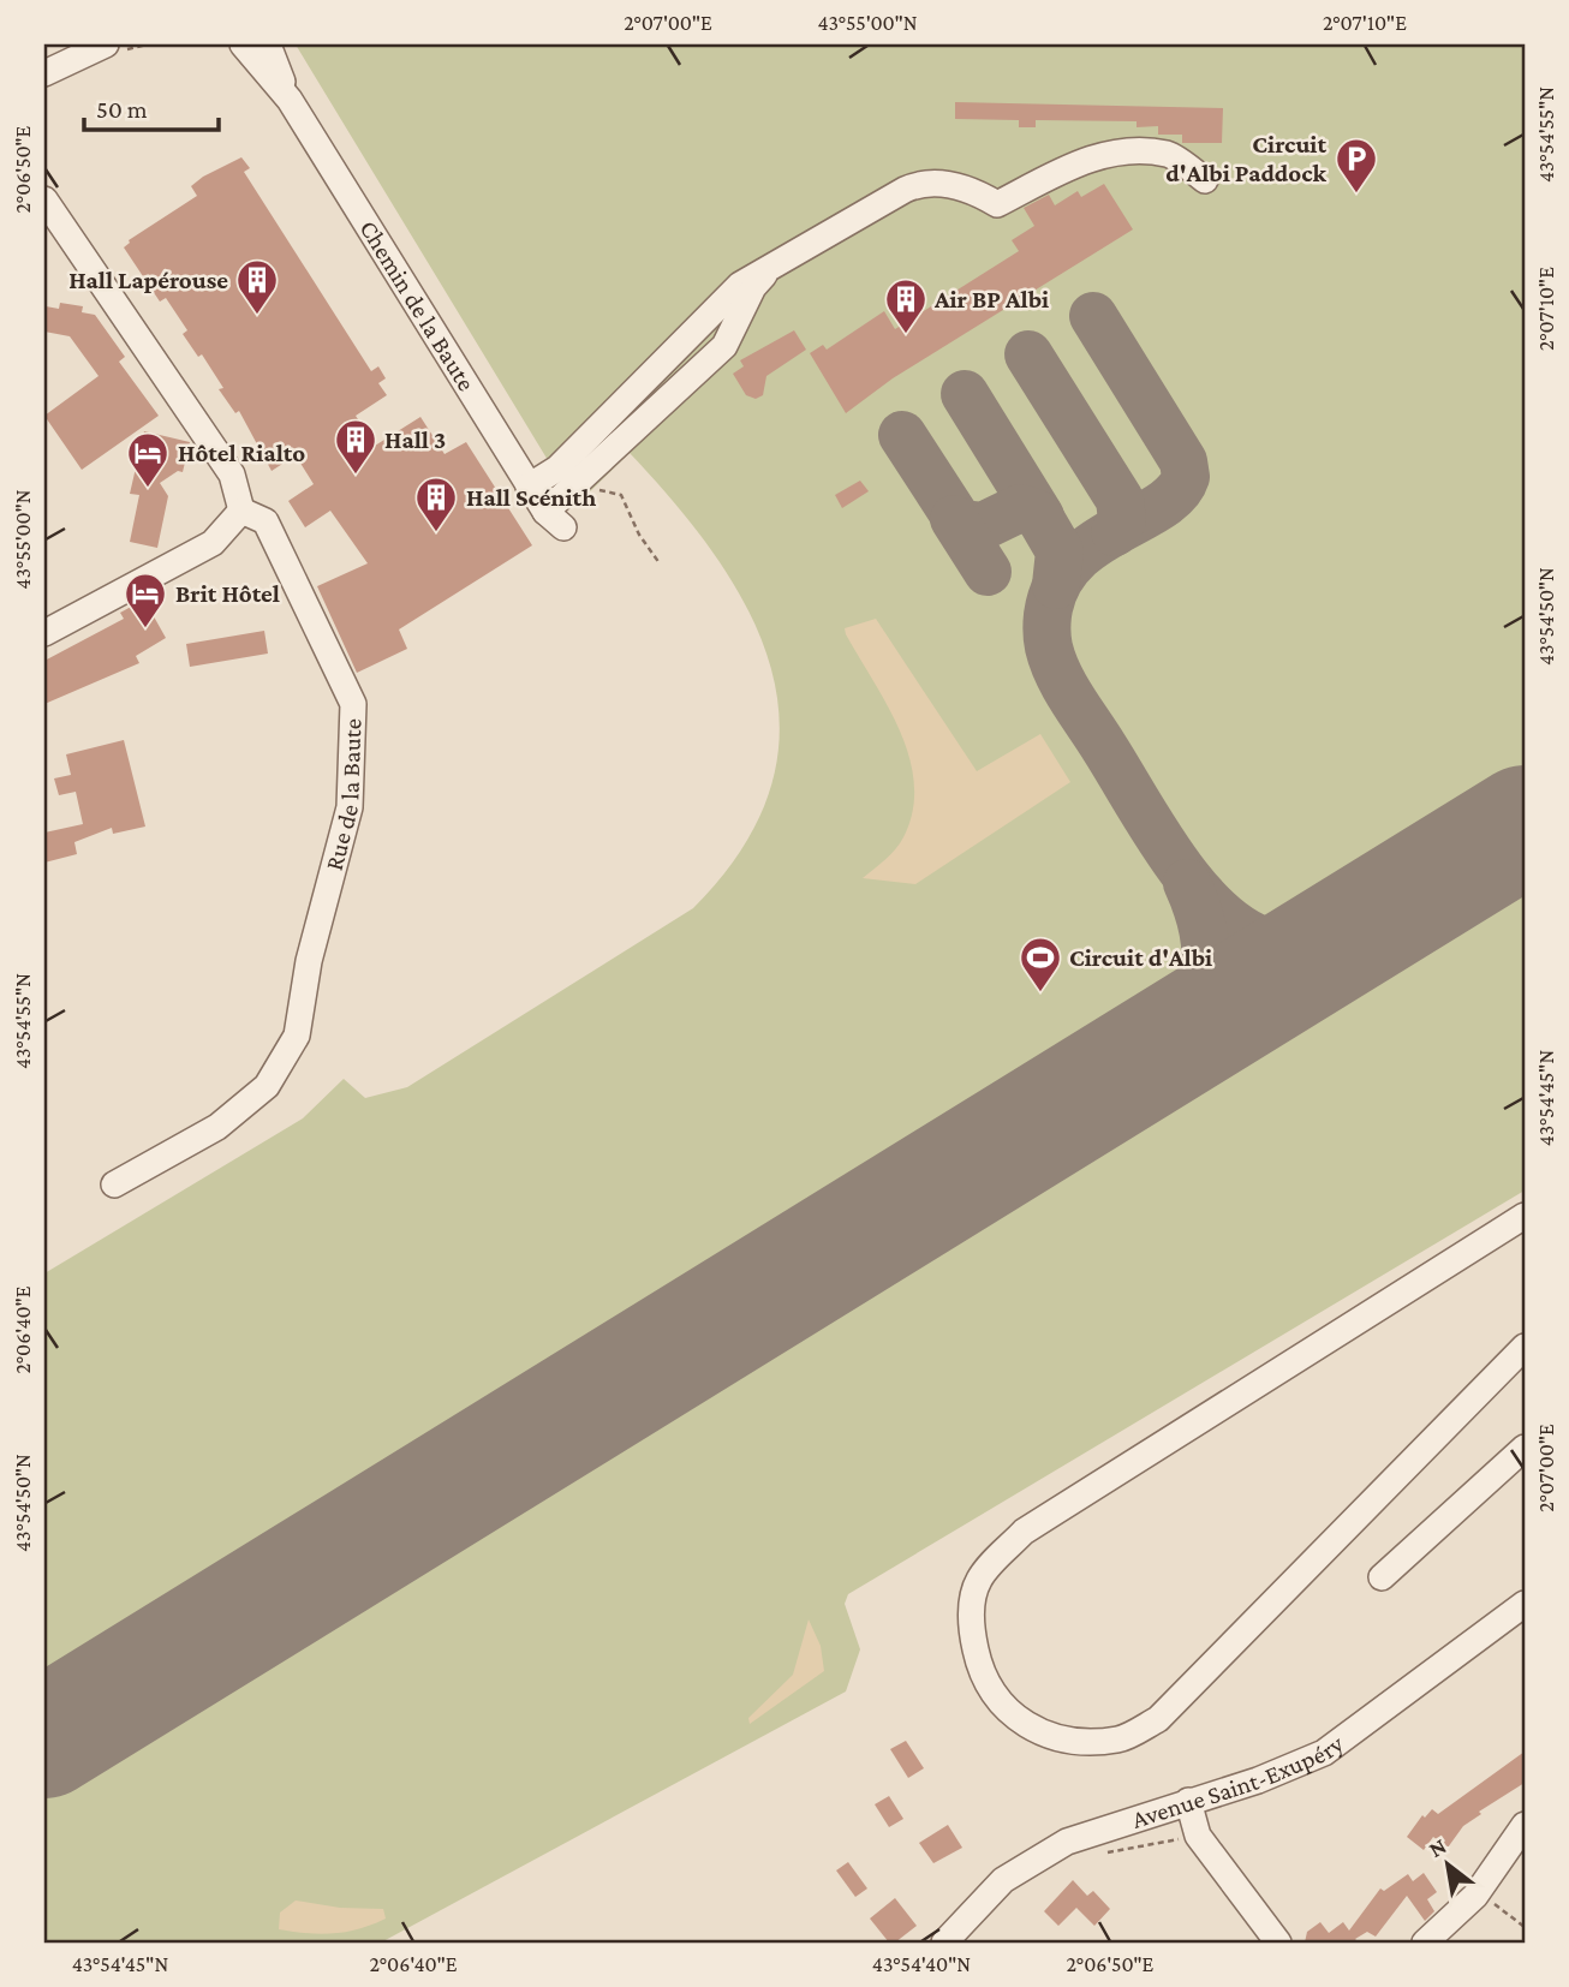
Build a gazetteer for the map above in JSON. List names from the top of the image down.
{
  "streets": {
    "street": ["Chemin de la Baute", "Rue de la Baute", "Avenue Saint-Exupéry"]
  },
  "places": {
    "parking": ["Circuit d'Albi Paddock"],
    "building": [
      "Hall Lapérouse",
      "Air BP Albi",
      "Hall 3",
      "Hall Scénith"
    ],
    "hotel": ["Hôtel Rialto", "Brit Hôtel"],
    "sports": ["Circuit d'Albi"]
  },
  "scale_bar": "50 m",
  "north": "top left",
  "coordinates": [
    "2°07'00\"E",
    "43°55'00\"N",
    "2°07'10\"E",
    "43°54'55\"N",
    "2°06'50\"E",
    "43°54'50\"N",
    "43°54'45\"N",
    "2°06'40\"E",
    "43°54'40\"N"
  ]
}
